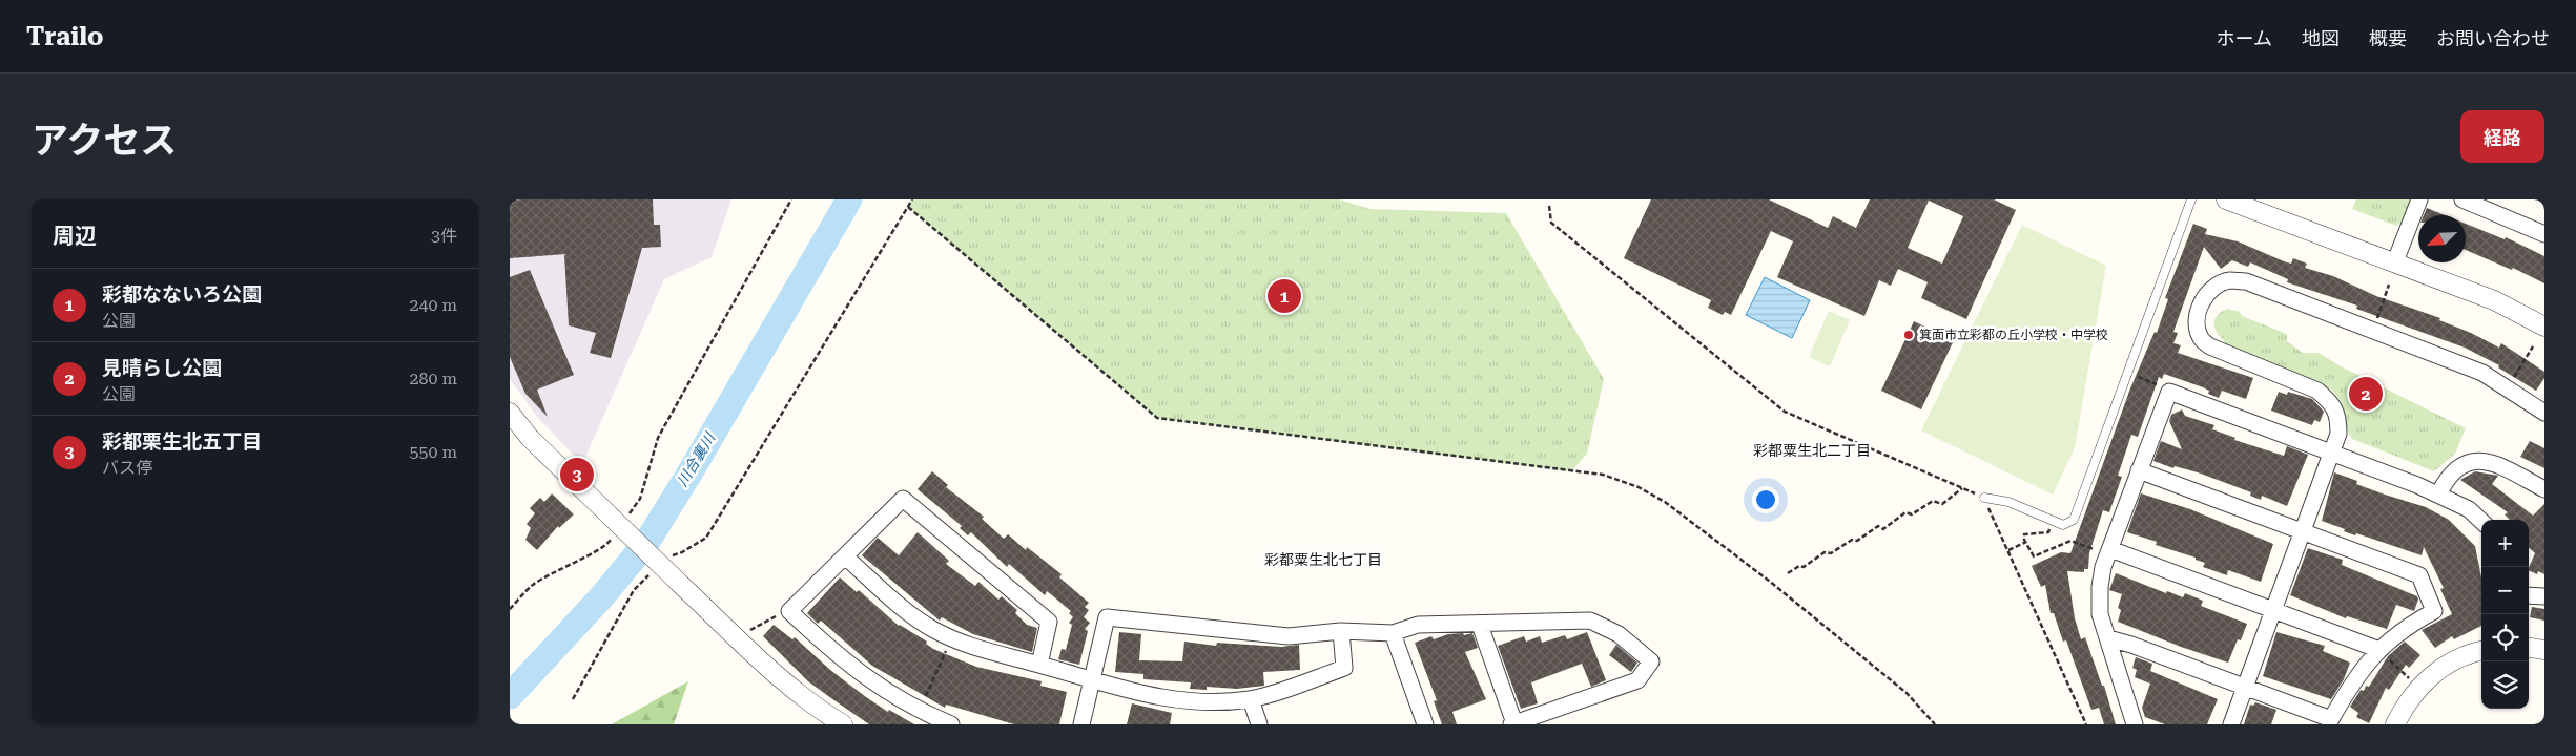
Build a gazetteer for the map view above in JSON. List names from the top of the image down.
{
  "districts": ["彩都粟生北二丁目", "彩都粟生北七丁目"],
  "water": ["川合裏川"],
  "places": ["箕面市立彩都の丘小学校・中学校"],
  "north": "bottom left",
  "page": {
    "header": "Trailo",
    "nav": [
      "ホーム",
      "地図",
      "概要",
      "お問い合わせ"
    ],
    "title": "アクセス",
    "buttons": "経路",
    "heading": ["周辺", "3件"],
    "list": [
      {
        "mark": "1",
        "name": "彩都なないろ公園",
        "note": "公園",
        "value": "240 m"
      },
      {
        "mark": "2",
        "name": "見晴らし公園",
        "note": "公園",
        "value": "280 m"
      },
      {
        "mark": "3",
        "name": "彩都栗生北五丁目",
        "note": "バス停",
        "value": "550 m"
      }
    ],
    "pins": ["1", "2", "3"],
    "map_buttons": ["+", "−"]
  }
}
